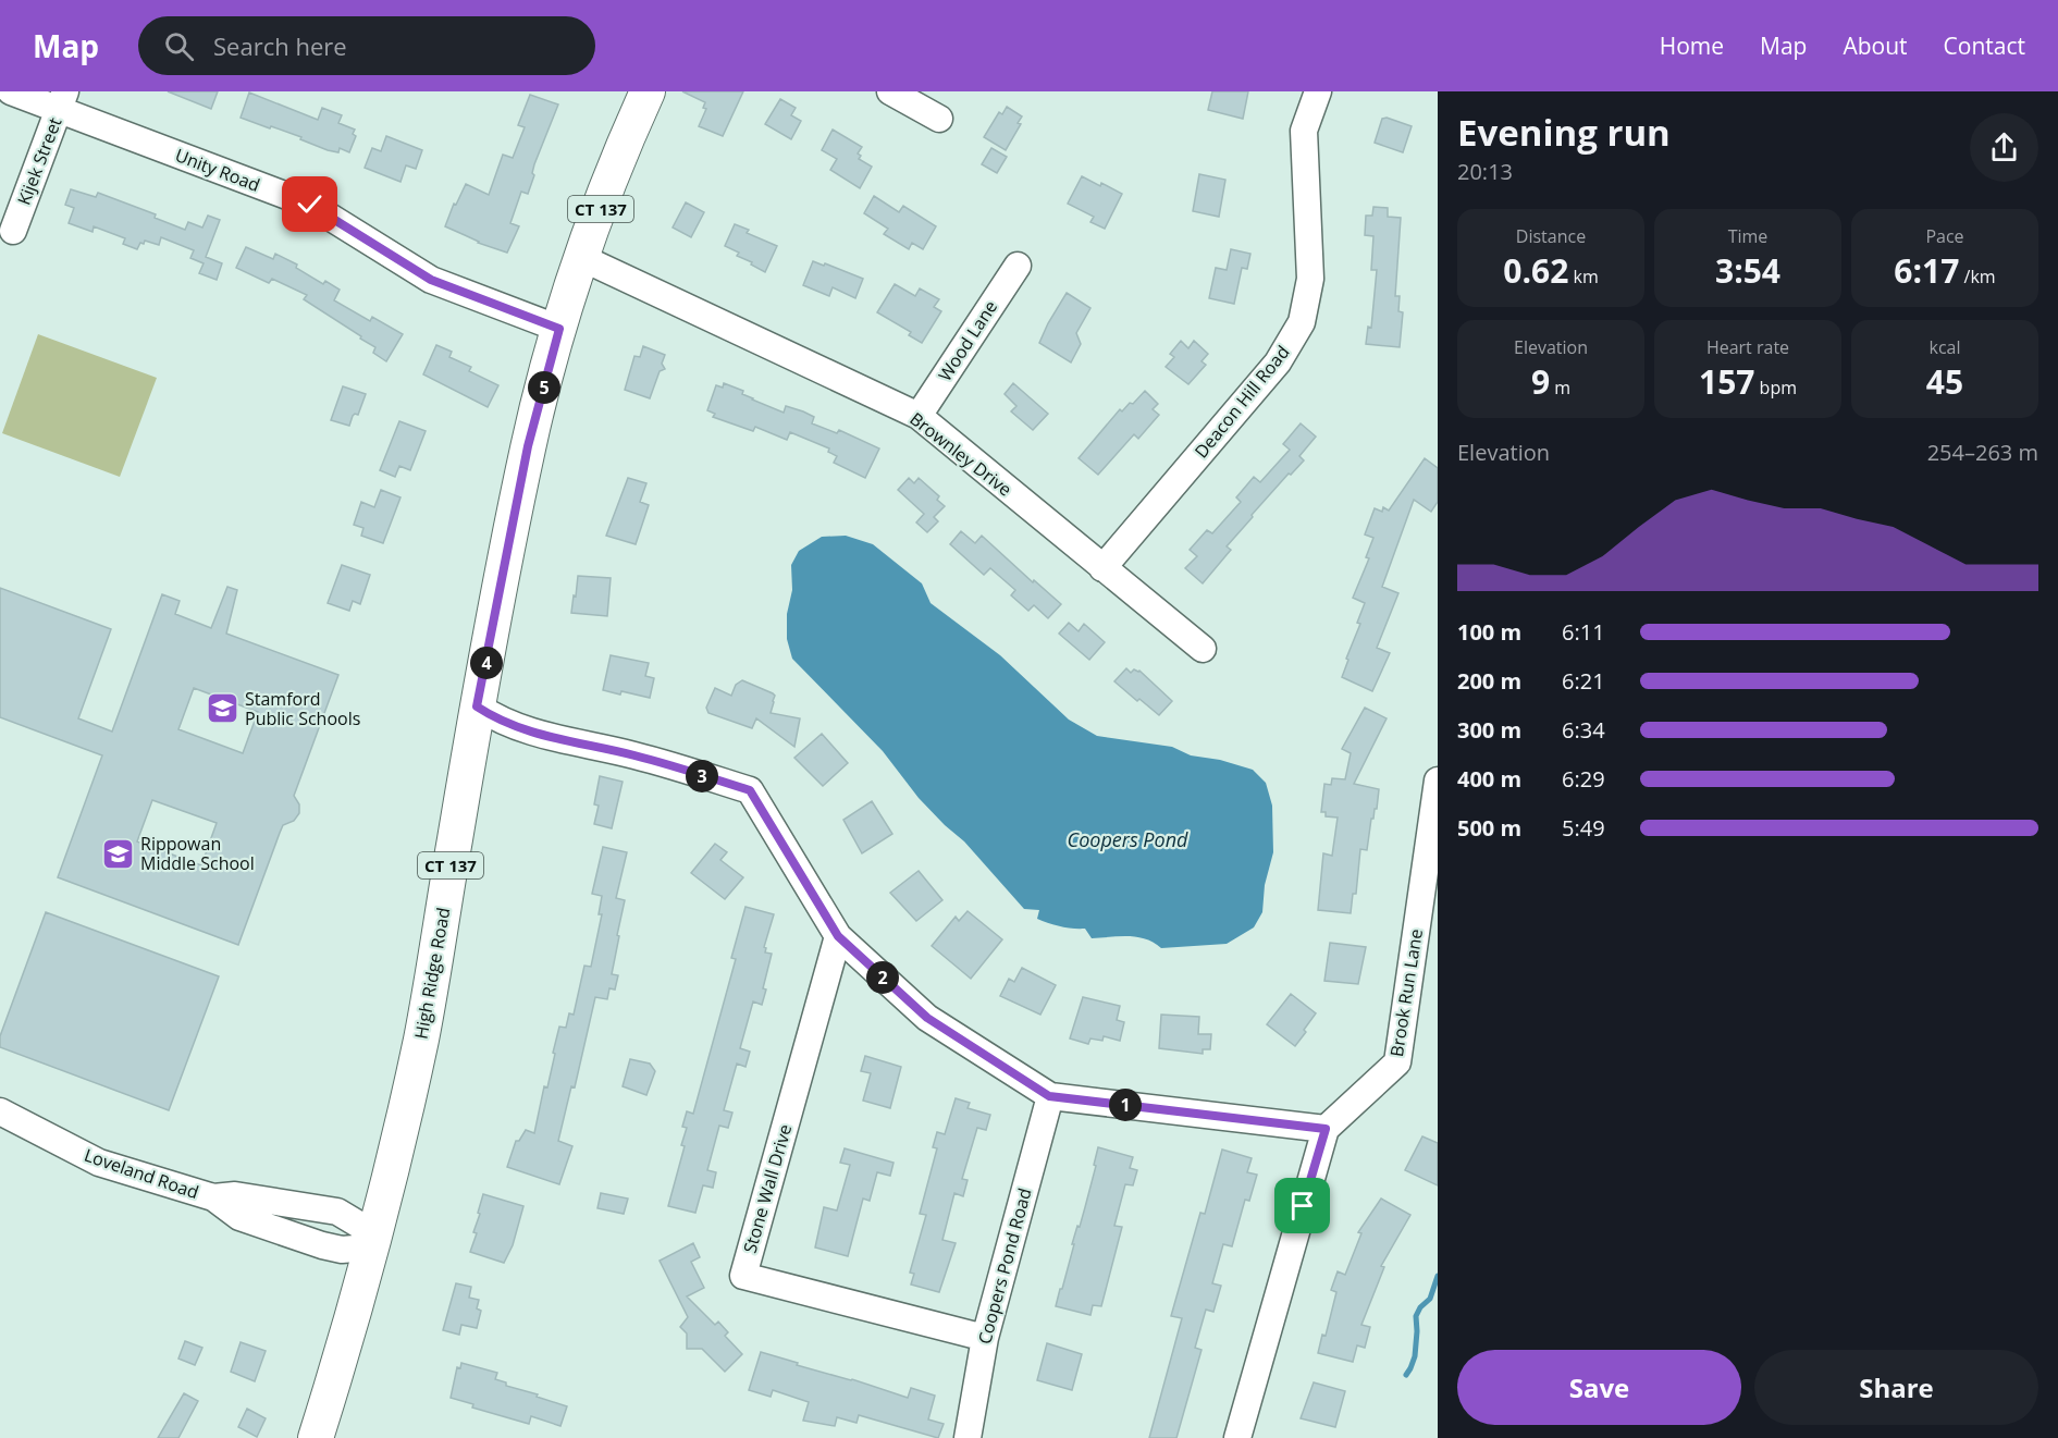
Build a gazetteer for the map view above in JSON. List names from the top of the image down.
{
  "streets": {
    "main road": ["CT 137", "High Ridge Road"],
    "street": [
      "Kijek Street",
      "Unity Road",
      "Wood Lane",
      "Deacon Hill Road",
      "Brownley Drive",
      "Brook Run Lane",
      "Loveland Road",
      "Stone Wall Drive",
      "Coopers Pond Road"
    ]
  },
  "crossings": [
    ["Kijek Street", "Unity Road"],
    ["Unity Road", "High Ridge Road"],
    ["Wood Lane", "Brownley Drive"],
    ["Deacon Hill Road", "Brownley Drive"],
    ["Brownley Drive", "High Ridge Road"],
    ["High Ridge Road", "Loveland Road"],
    ["Stone Wall Drive", "Coopers Pond Road"]
  ],
  "water": ["Coopers Pond"],
  "places": {
    "school or university": ["Stamford Public Schools", "Rippowan Middle School"]
  },
  "page": {
    "header": "Map",
    "search": "Search here",
    "nav": [
      "Home",
      "Map",
      "About",
      "Contact"
    ],
    "heading": ["Evening run", "20:13"],
    "stats": [
      ["Distance", "0.62 km"],
      ["Time", "3:54"],
      ["Pace", "6:17 /km"],
      ["Elevation", "9 m"],
      ["Heart rate", "157 bpm"],
      ["kcal", "45"]
    ],
    "pins": [
      "5",
      "4",
      "3",
      "2",
      "1"
    ],
    "chart": ["Elevation", "254–263 m"],
    "list": [
      {
        "name": "100 m",
        "note": "6:11"
      },
      {
        "name": "200 m",
        "note": "6:21"
      },
      {
        "name": "300 m",
        "note": "6:34"
      },
      {
        "name": "400 m",
        "note": "6:29"
      },
      {
        "name": "500 m",
        "note": "5:49"
      }
    ],
    "buttons": ["Save", "Share"]
  }
}
